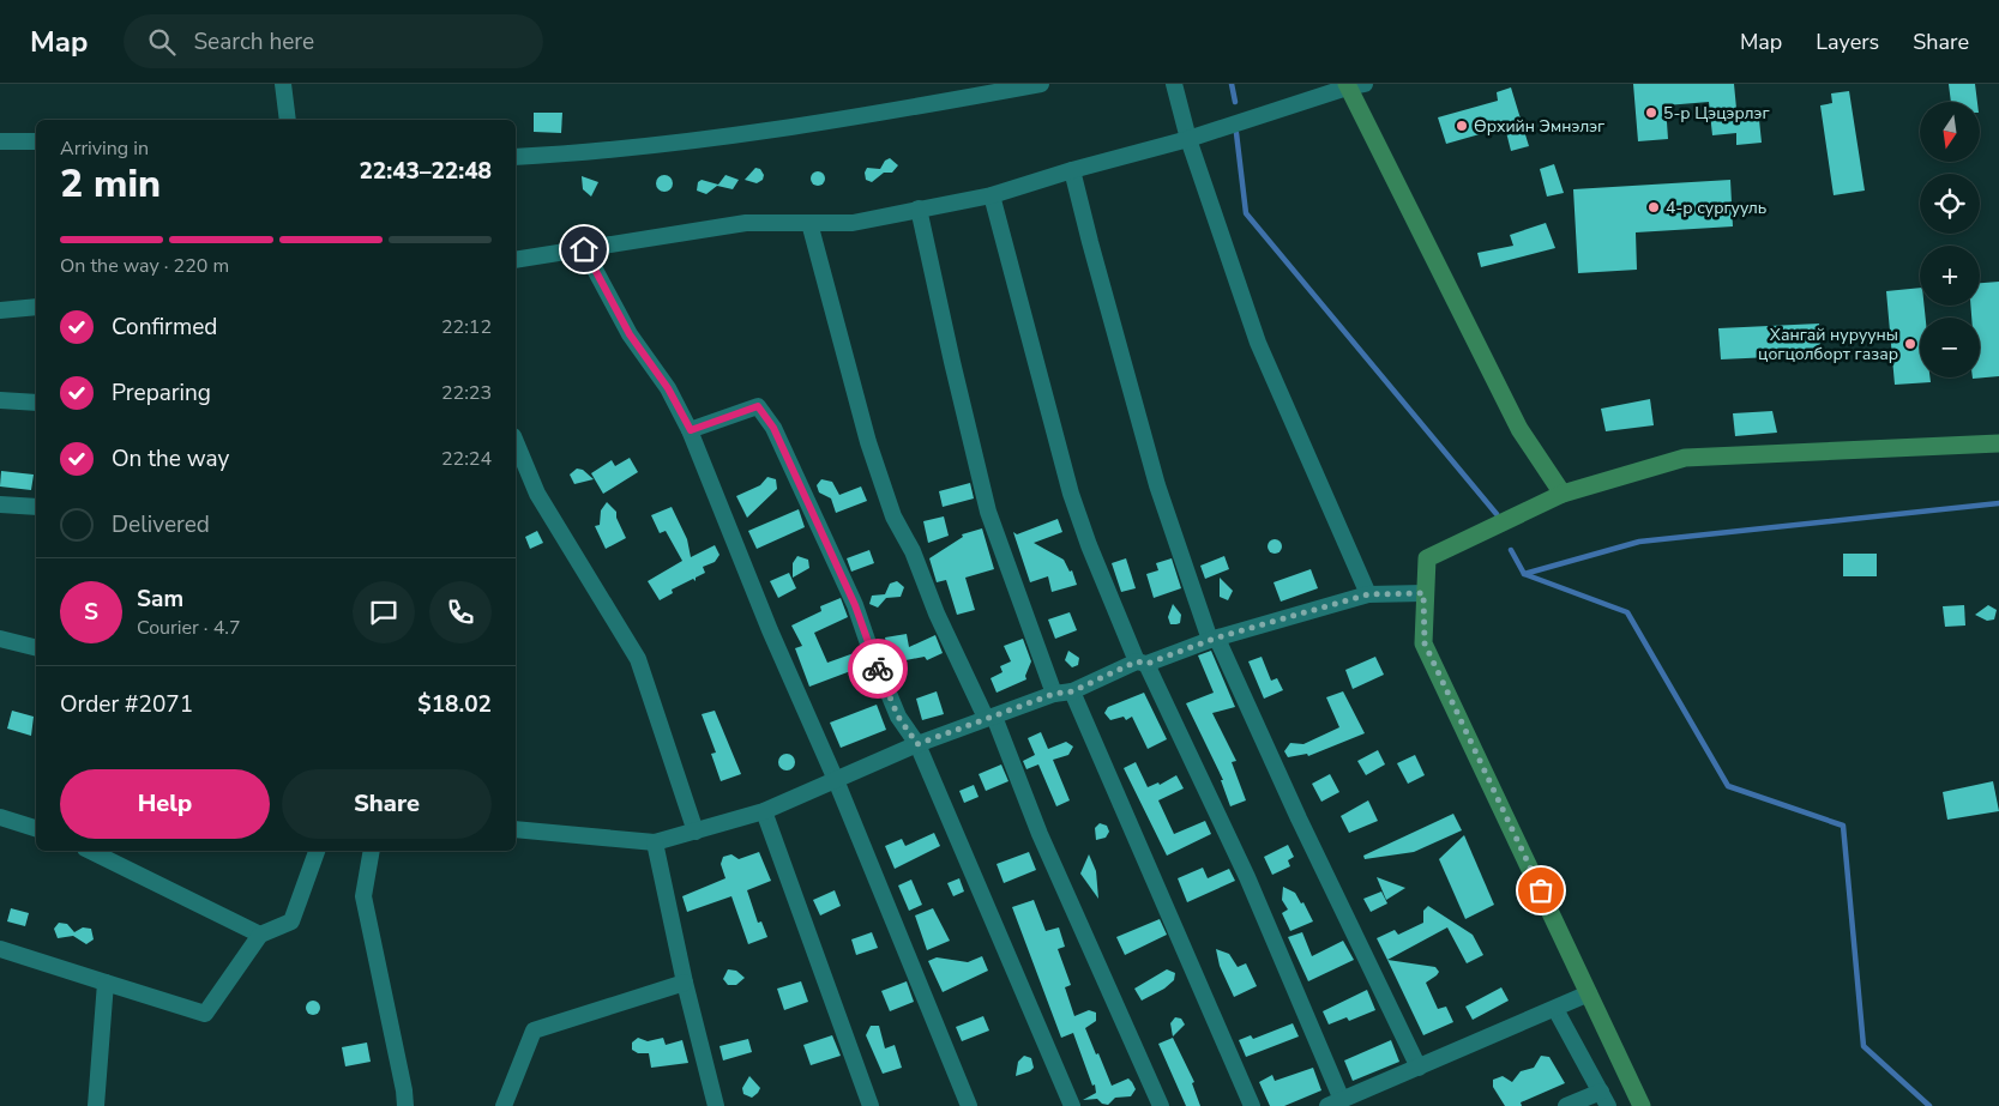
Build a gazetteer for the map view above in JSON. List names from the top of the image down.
{
  "places": [
    "5-р Цэцэрлэг",
    "Өрхийн Эмнэлэг",
    "4-р сургууль",
    "Хангай нурууны цогцолборт газар"
  ],
  "north": "bottom",
  "page": {
    "header": "Map",
    "search": "Search here",
    "nav": ["Map", "Layers", "Share"],
    "map_buttons": ["+", "−"],
    "heading": ["2 min", "Arriving in", "22:43–22:48"],
    "panel": [
      "Sam",
      "Courier · 4.7",
      "Order #2071",
      "$18.02"
    ],
    "bar": "On the way · 220 m",
    "list": [
      ["Confirmed", "22:12"],
      ["Preparing", "22:23"],
      ["On the way", "22:24"],
      "Delivered"
    ],
    "round": "S",
    "buttons": ["Help", "Share"]
  }
}
